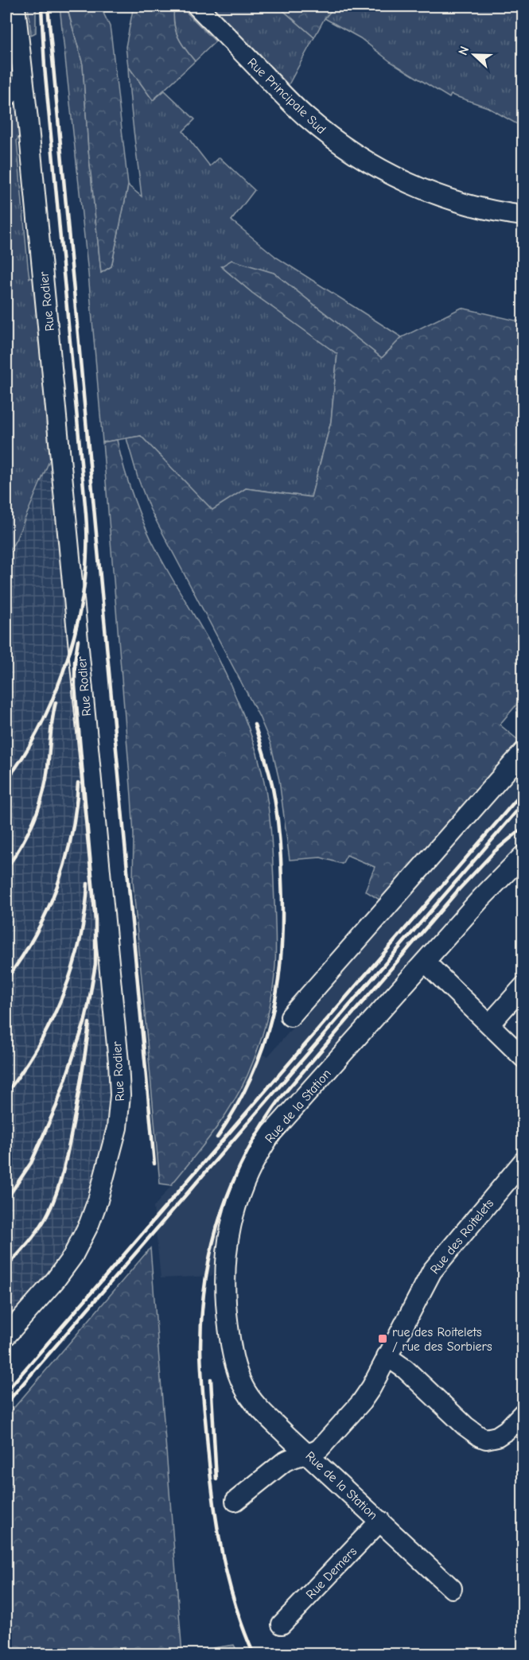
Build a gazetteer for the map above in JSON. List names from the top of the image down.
{
  "streets": {
    "street": [
      "Rue Principale Sud",
      "Rue Rodier",
      "Rue de la Station",
      "Rue des Roitelets",
      "Rue Demers"
    ]
  },
  "crossings": [
    ["Rue de la Station", "Rue des Roitelets"],
    ["Rue de la Station", "Rue Demers"]
  ],
  "places": {
    "transit": ["rue des Roitelets / rue des Sorbiers"]
  },
  "north": "left"
}
